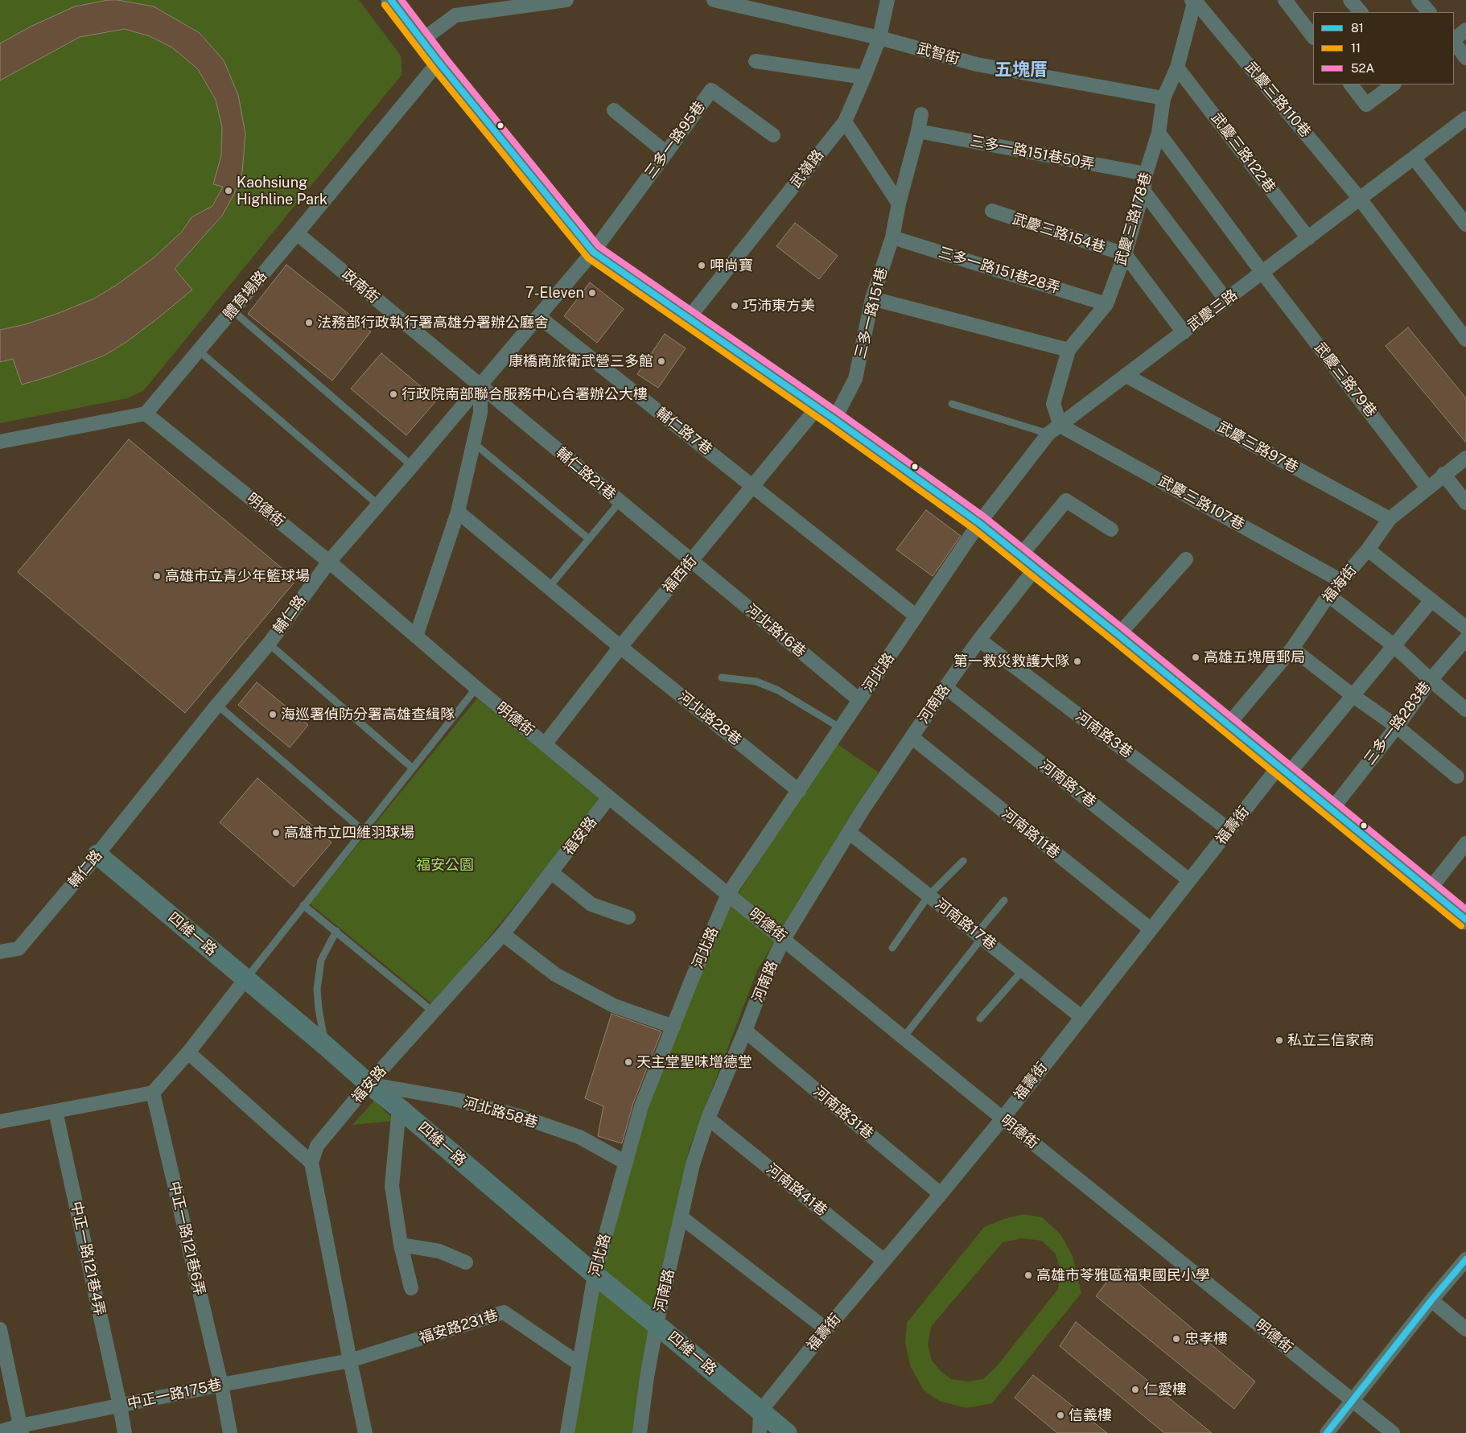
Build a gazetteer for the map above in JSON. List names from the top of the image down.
{
  "streets": {
    "street": [
      "武智街",
      "武慶三路110巷",
      "三多一路95巷",
      "三多一路151巷50弄",
      "武慶三路122巷",
      "武嶺路",
      "武慶三路178巷",
      "武慶三路154巷",
      "三多一路151巷28弄",
      "政南街",
      "體育場路",
      "武慶三路",
      "三多一路151巷",
      "武慶三路79巷",
      "輔仁路7巷",
      "武慶三路97巷",
      "輔仁路21巷",
      "武慶三路107巷",
      "明德街",
      "福西街",
      "福海街",
      "輔仁路",
      "河北路16巷",
      "河北路",
      "河南路",
      "河北路28巷",
      "三多一路283巷",
      "河南路3巷",
      "河南路7巷",
      "福壽街",
      "河南路11巷",
      "福安路",
      "河南路17巷",
      "四維一路",
      "河北路58巷",
      "河南路31巷",
      "河南路41巷",
      "中正一路121巷6弄",
      "中正一路121巷4弄",
      "福安路231巷",
      "中正一路175巷"
    ]
  },
  "crossings": [
    ["武智街", "武嶺路"],
    ["武智街", "武慶三路178巷"],
    ["武慶三路110巷", "武慶三路178巷"],
    ["武慶三路110巷", "武慶三路"],
    ["三多一路95巷", "輔仁路"],
    ["三多一路151巷50弄", "武慶三路178巷"],
    ["三多一路151巷50弄", "三多一路151巷"],
    ["武慶三路122巷", "武慶三路178巷"],
    ["武慶三路122巷", "武慶三路"],
    ["武慶三路178巷", "武慶三路154巷"],
    ["武慶三路178巷", "三多一路151巷28弄"],
    ["武慶三路178巷", "武慶三路"],
    ["武慶三路178巷", "武慶三路79巷"],
    ["武慶三路178巷", "武慶三路107巷"],
    ["武慶三路154巷", "武慶三路"],
    ["三多一路151巷28弄", "三多一路151巷"],
    ["政南街", "體育場路"],
    ["政南街", "輔仁路21巷"],
    ["政南街", "輔仁路"],
    ["體育場路", "明德街"],
    ["武慶三路", "武慶三路79巷"],
    ["武慶三路", "武慶三路97巷"],
    ["武慶三路", "武慶三路107巷"],
    ["武慶三路", "河北路"],
    ["武慶三路79巷", "福海街"],
    ["輔仁路7巷", "福西街"],
    ["輔仁路7巷", "輔仁路"],
    ["輔仁路7巷", "河北路"],
    ["武慶三路97巷", "福海街"],
    ["輔仁路21巷", "福西街"],
    ["輔仁路21巷", "輔仁路"],
    ["輔仁路21巷", "河北路16巷"],
    ["武慶三路107巷", "福海街"],
    ["明德街", "福西街"],
    ["明德街", "輔仁路"],
    ["明德街", "河北路"],
    ["明德街", "河南路"],
    ["明德街", "福壽街"],
    ["明德街", "福安路"],
    ["福西街", "河北路16巷"],
    ["福西街", "河北路28巷"],
    ["輔仁路", "四維一路"],
    ["河北路16巷", "河北路"],
    ["河北路", "河北路28巷"],
    ["河北路", "四維一路"],
    ["河北路", "河北路58巷"],
    ["河北路", "福安路231巷"],
    ["河南路", "河南路3巷"],
    ["河南路", "河南路7巷"],
    ["河南路", "河南路11巷"],
    ["河南路", "河南路17巷"],
    ["河南路", "四維一路"],
    ["河南路", "河南路31巷"],
    ["河南路", "河南路41巷"],
    ["河南路3巷", "福壽街"],
    ["河南路7巷", "福壽街"],
    ["福壽街", "河南路11巷"],
    ["福壽街", "河南路17巷"],
    ["福壽街", "四維一路"],
    ["福壽街", "河南路31巷"],
    ["福壽街", "河南路41巷"],
    ["福安路", "四維一路"],
    ["福安路", "河北路58巷"],
    ["四維一路", "河北路58巷"],
    ["中正一路121巷6弄", "中正一路175巷"],
    ["中正一路121巷4弄", "中正一路175巷"],
    ["福安路231巷", "中正一路175巷"]
  ],
  "districts": ["五塊厝"],
  "parks": ["福安公園"],
  "places": [
    "Kaohsiung Highline Park",
    "呷尚寶",
    "7-Eleven",
    "巧沛東方美",
    "法務部行政執行署高雄分署辦公廳舍",
    "康橋商旅衛武營三多館",
    "行政院南部聯合服務中心合署辦公大樓",
    "高雄市立青少年籃球場",
    "高雄五塊厝郵局",
    "第一救災救護大隊",
    "海巡署偵防分署高雄查緝隊",
    "高雄市立四維羽球場",
    "私立三信家商",
    "天主堂聖味增德堂",
    "高雄市苓雅區福東國民小學",
    "忠孝樓",
    "仁愛樓",
    "信義樓"
  ],
  "lines": ["transit line 81", "transit line 52A", "transit line 11"],
  "legend": ["81", "11", "52A"]
}
